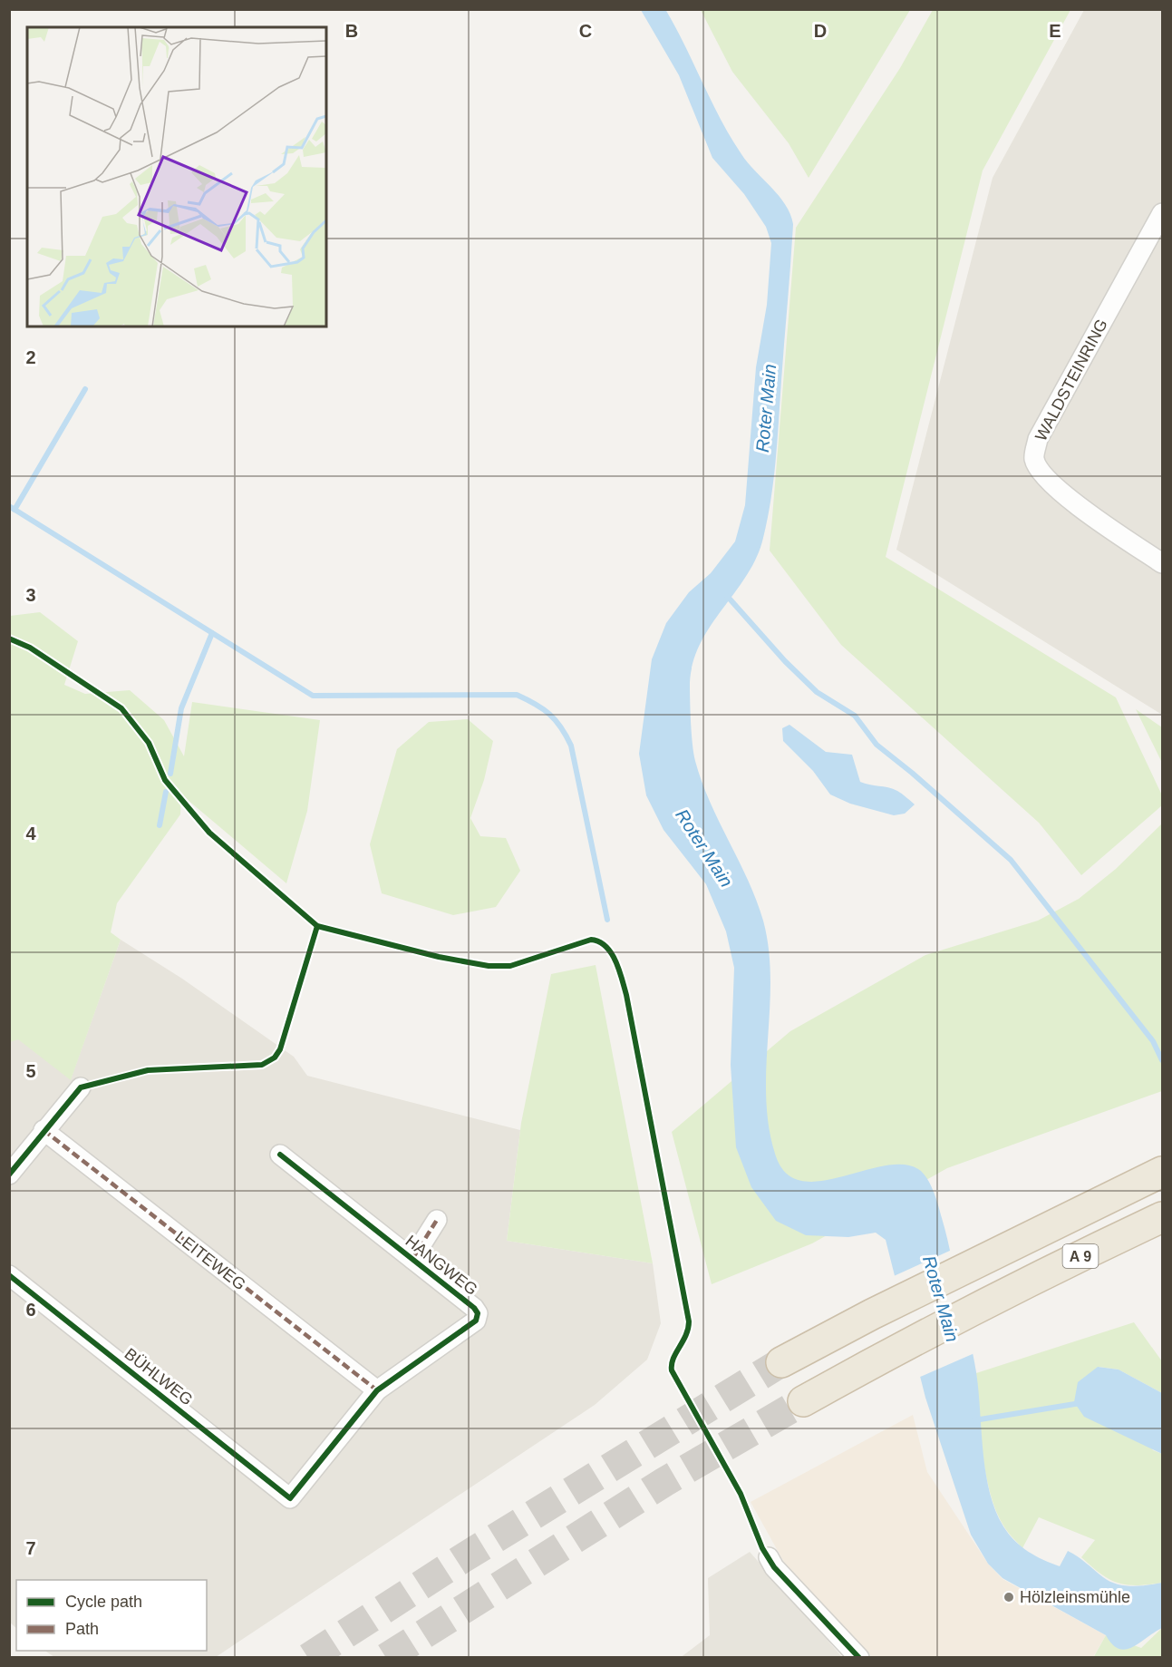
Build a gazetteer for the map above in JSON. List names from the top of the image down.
{
  "streets": {
    "highway": ["A 9"],
    "street": [
      "WALDSTEINRING",
      "LEITEWEG",
      "HANGWEG",
      "BÜHLWEG"
    ]
  },
  "crossings": [
    ["LEITEWEG", "HANGWEG"],
    ["HANGWEG", "BÜHLWEG"]
  ],
  "water": ["Roter Main"],
  "places": ["Hölzleinsmühle"],
  "legend": ["Cycle path", "Path"],
  "grid": {
    "columns": [
      "B",
      "C",
      "D",
      "E"
    ],
    "rows": [
      "2",
      "3",
      "4",
      "5",
      "6",
      "7"
    ]
  }
}
